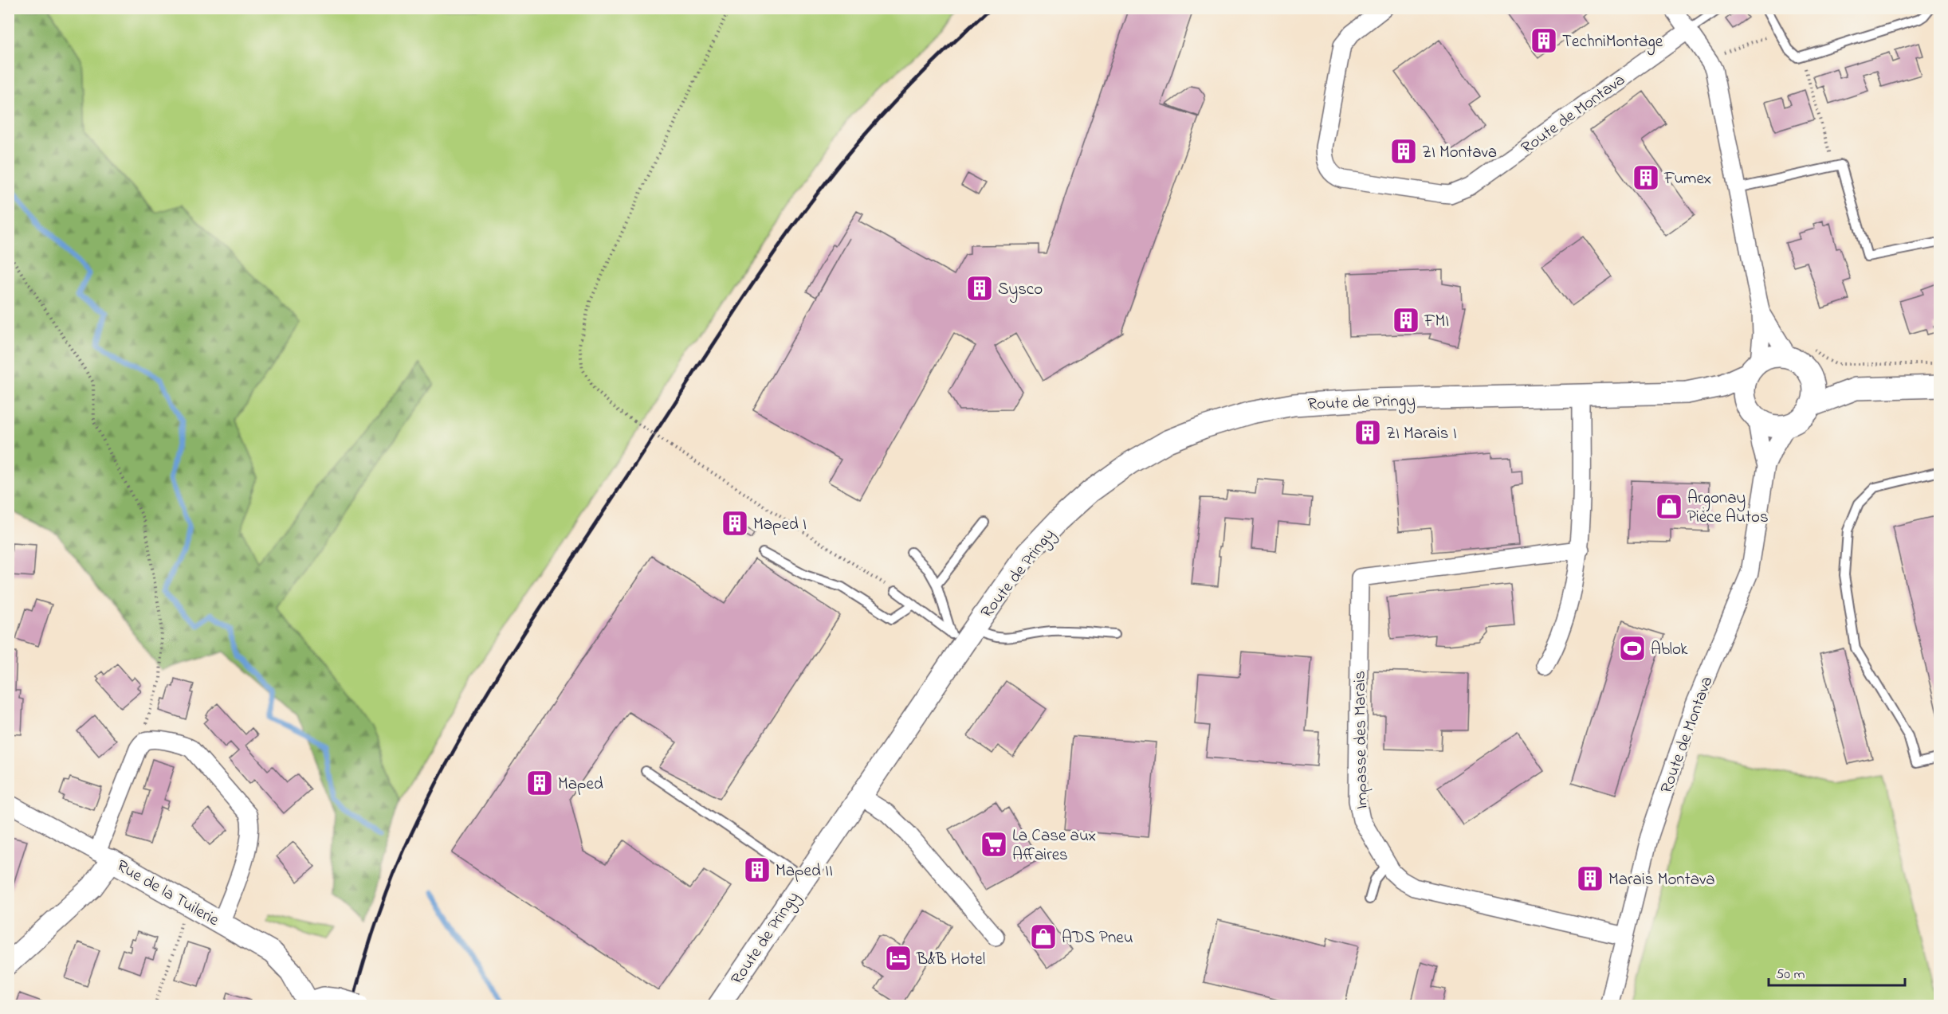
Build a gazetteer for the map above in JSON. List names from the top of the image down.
{
  "streets": {
    "street": [
      "Route de Montava",
      "Route de Pringy",
      "Impasse des Marais",
      "Rue de la Tuilerie"
    ]
  },
  "crossings": [
    ["Route de Montava", "Route de Pringy"],
    ["Route de Montava", "Impasse des Marais"]
  ],
  "places": {
    "building": [
      "TechniMontage",
      "ZI Montava",
      "Fumex",
      "Sysco",
      "FMI",
      "ZI Marais I",
      "Maped I",
      "Maped",
      "Maped II",
      "Marais Montava"
    ],
    "shop": ["Argonay Pièce Autos", "ADS Pneu"],
    "sports": ["Ablok"],
    "supermarket": ["La Case aux Affaires"],
    "hotel": ["B&B Hotel"]
  },
  "scale_bar": "50 m"
}
